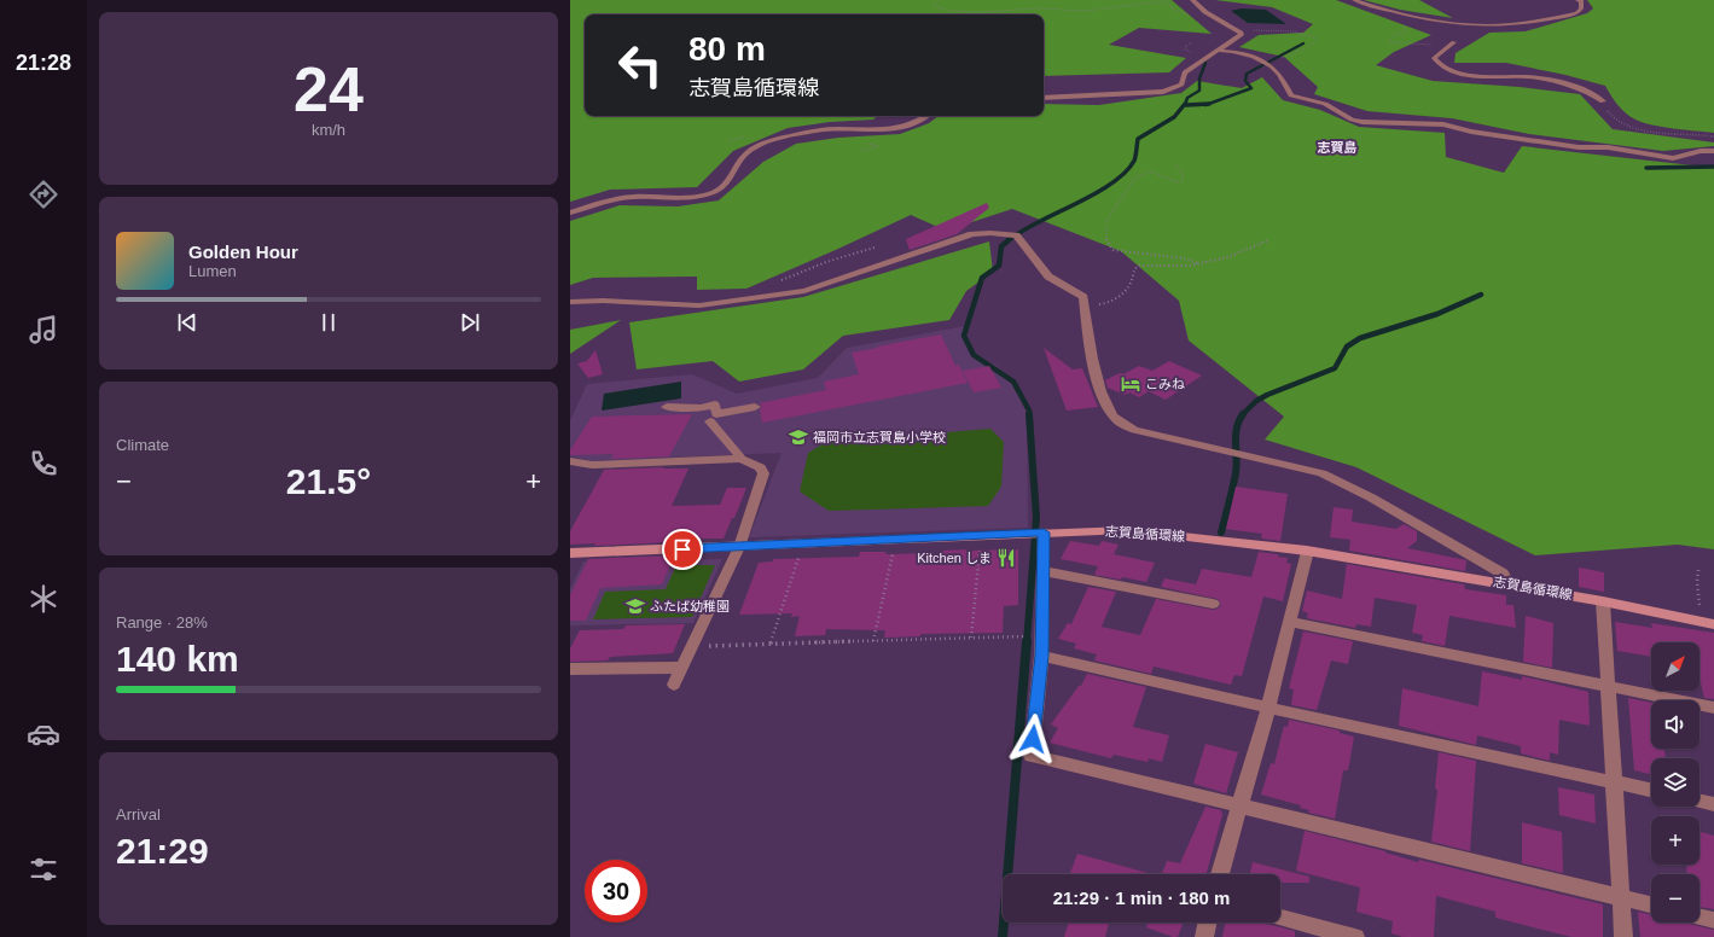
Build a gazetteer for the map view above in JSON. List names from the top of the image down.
{
  "streets": {
    "main road": ["志賀島循環線"]
  },
  "districts": ["志賀島"],
  "places": {
    "hotel": ["こみね"],
    "school or university": ["福岡市立志賀島小学校", "ふたば幼稚園"],
    "restaurant": ["Kitchen しま"]
  },
  "north": "top right",
  "page": {
    "tabs": "21:28",
    "tile": [
      ["24", "km/h"],
      "Climate",
      ["Range · 28%", "140 km"],
      ["Arrival", "21:29"]
    ],
    "turn": ["80 m", "志賀島循環線"],
    "song": ["Golden Hour", "Lumen"],
    "heat": ["−", "21.5°", "+"],
    "map_buttons": ["+", "−"],
    "limit": "30",
    "trip": "21:29 · 1 min · 180 m"
  }
}
